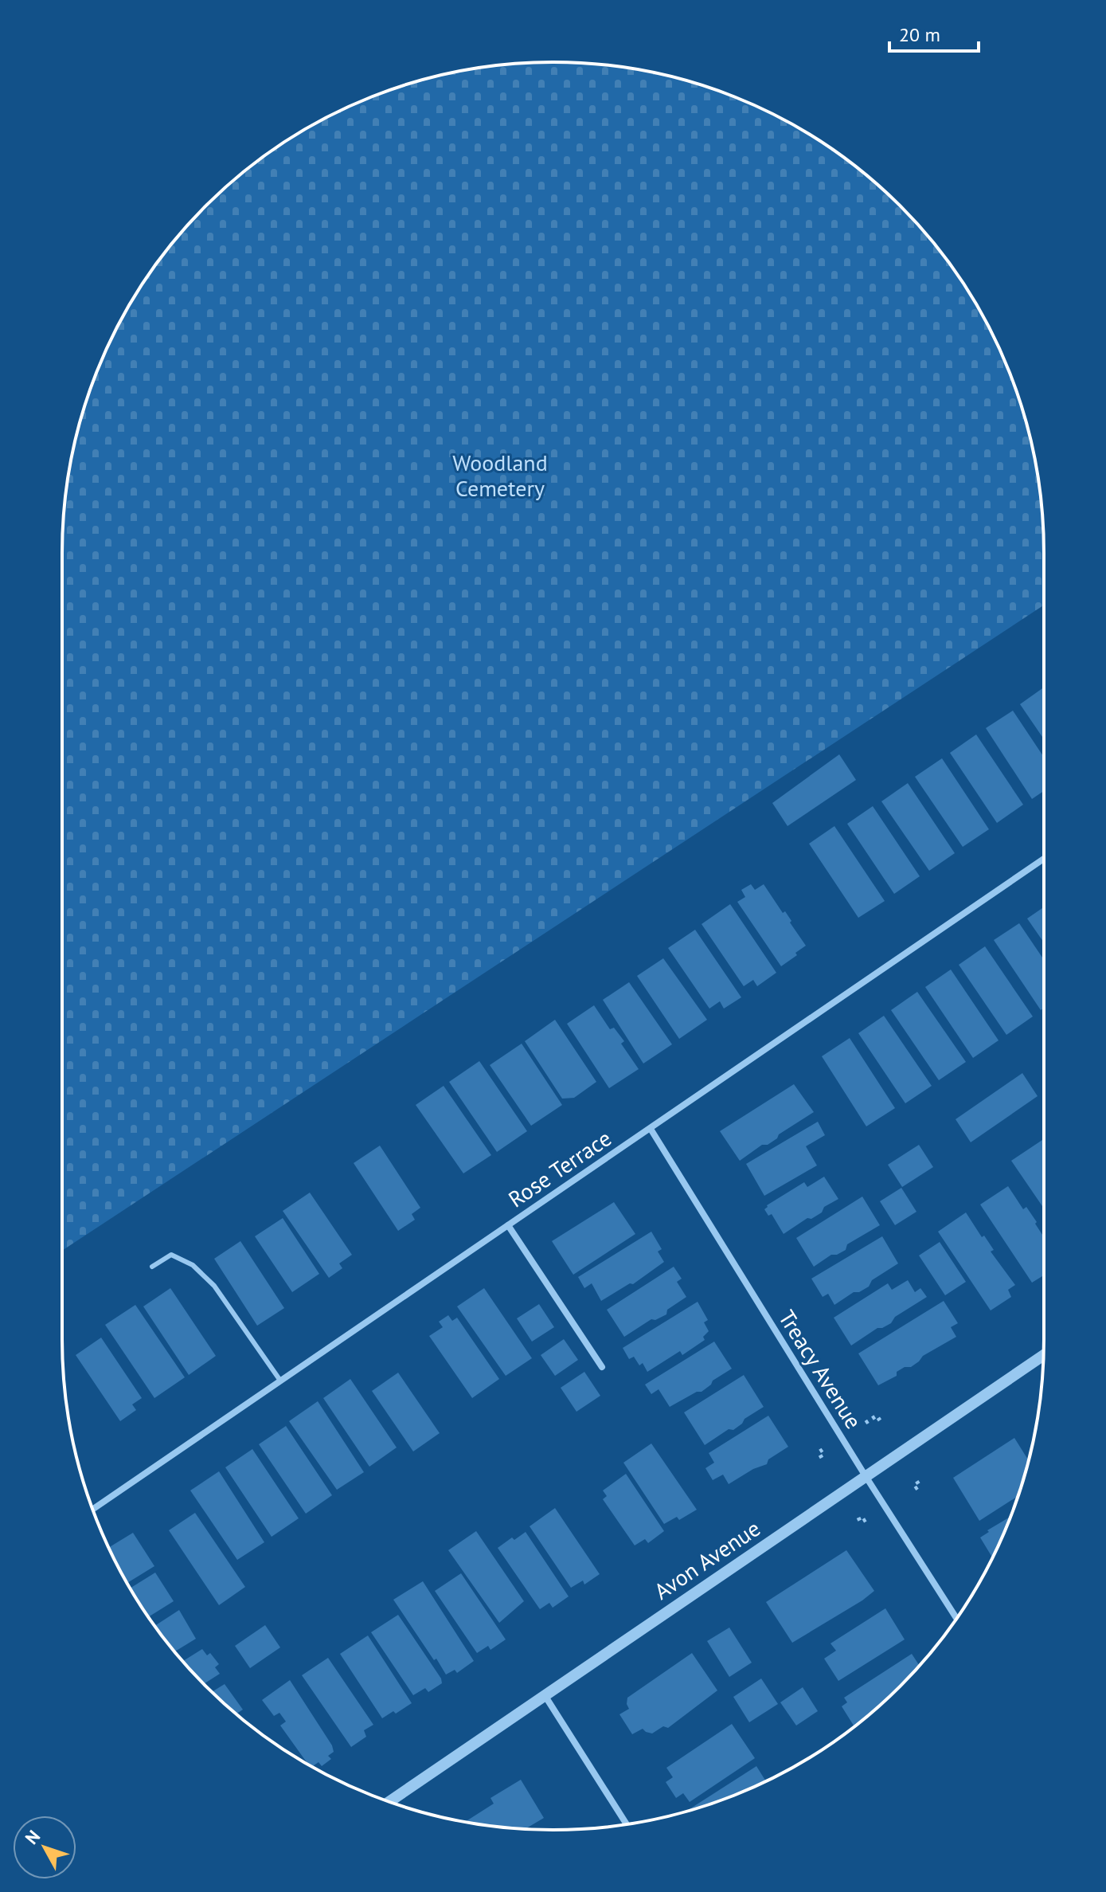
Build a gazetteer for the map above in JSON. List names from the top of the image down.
{
  "streets": {
    "street": ["Rose Terrace", "Treacy Avenue", "Avon Avenue"]
  },
  "crossings": [
    ["Rose Terrace", "Treacy Avenue"],
    ["Treacy Avenue", "Avon Avenue"]
  ],
  "parks": ["Woodland Cemetery"],
  "scale_bar": "20 m",
  "north": "top left"
}
